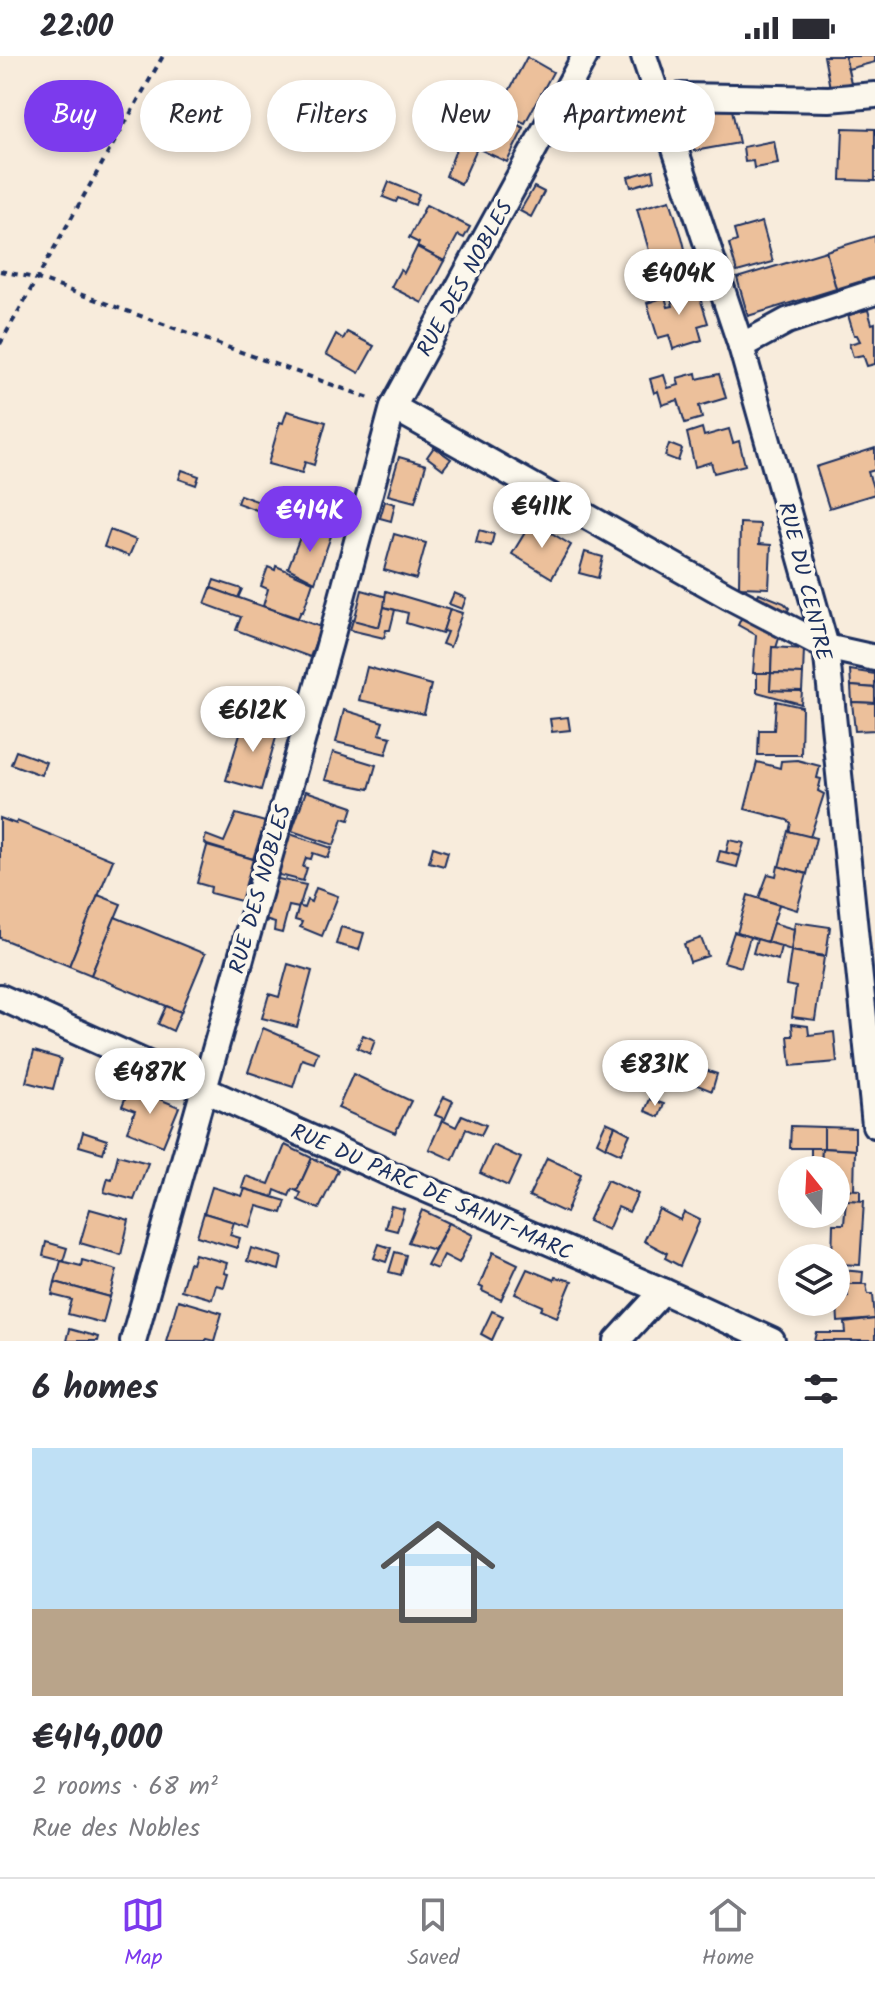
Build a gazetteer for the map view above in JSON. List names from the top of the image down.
{
  "streets": {
    "street": ["RUE DES NOBLES", "RUE DU CENTRE", "RUE DU PARC DE SAINT-MARC"]
  },
  "crossings": [
    ["RUE DES NOBLES", "RUE DU PARC DE SAINT-MARC"]
  ],
  "north": "top",
  "page": {
    "status": "22:00",
    "chip": [
      "Buy",
      "Rent",
      "Filters",
      "New",
      "Apartment"
    ],
    "price": [
      "€404K",
      "€411K",
      "€414K",
      "€612K",
      "€831K",
      "€487K"
    ],
    "heading": "6 homes",
    "list": [
      {
        "name": "€414,000",
        "note": "2 rooms · 68 m² · Rue des Nobles"
      }
    ],
    "tabs": ["Map", "Saved", "Home"]
  }
}
